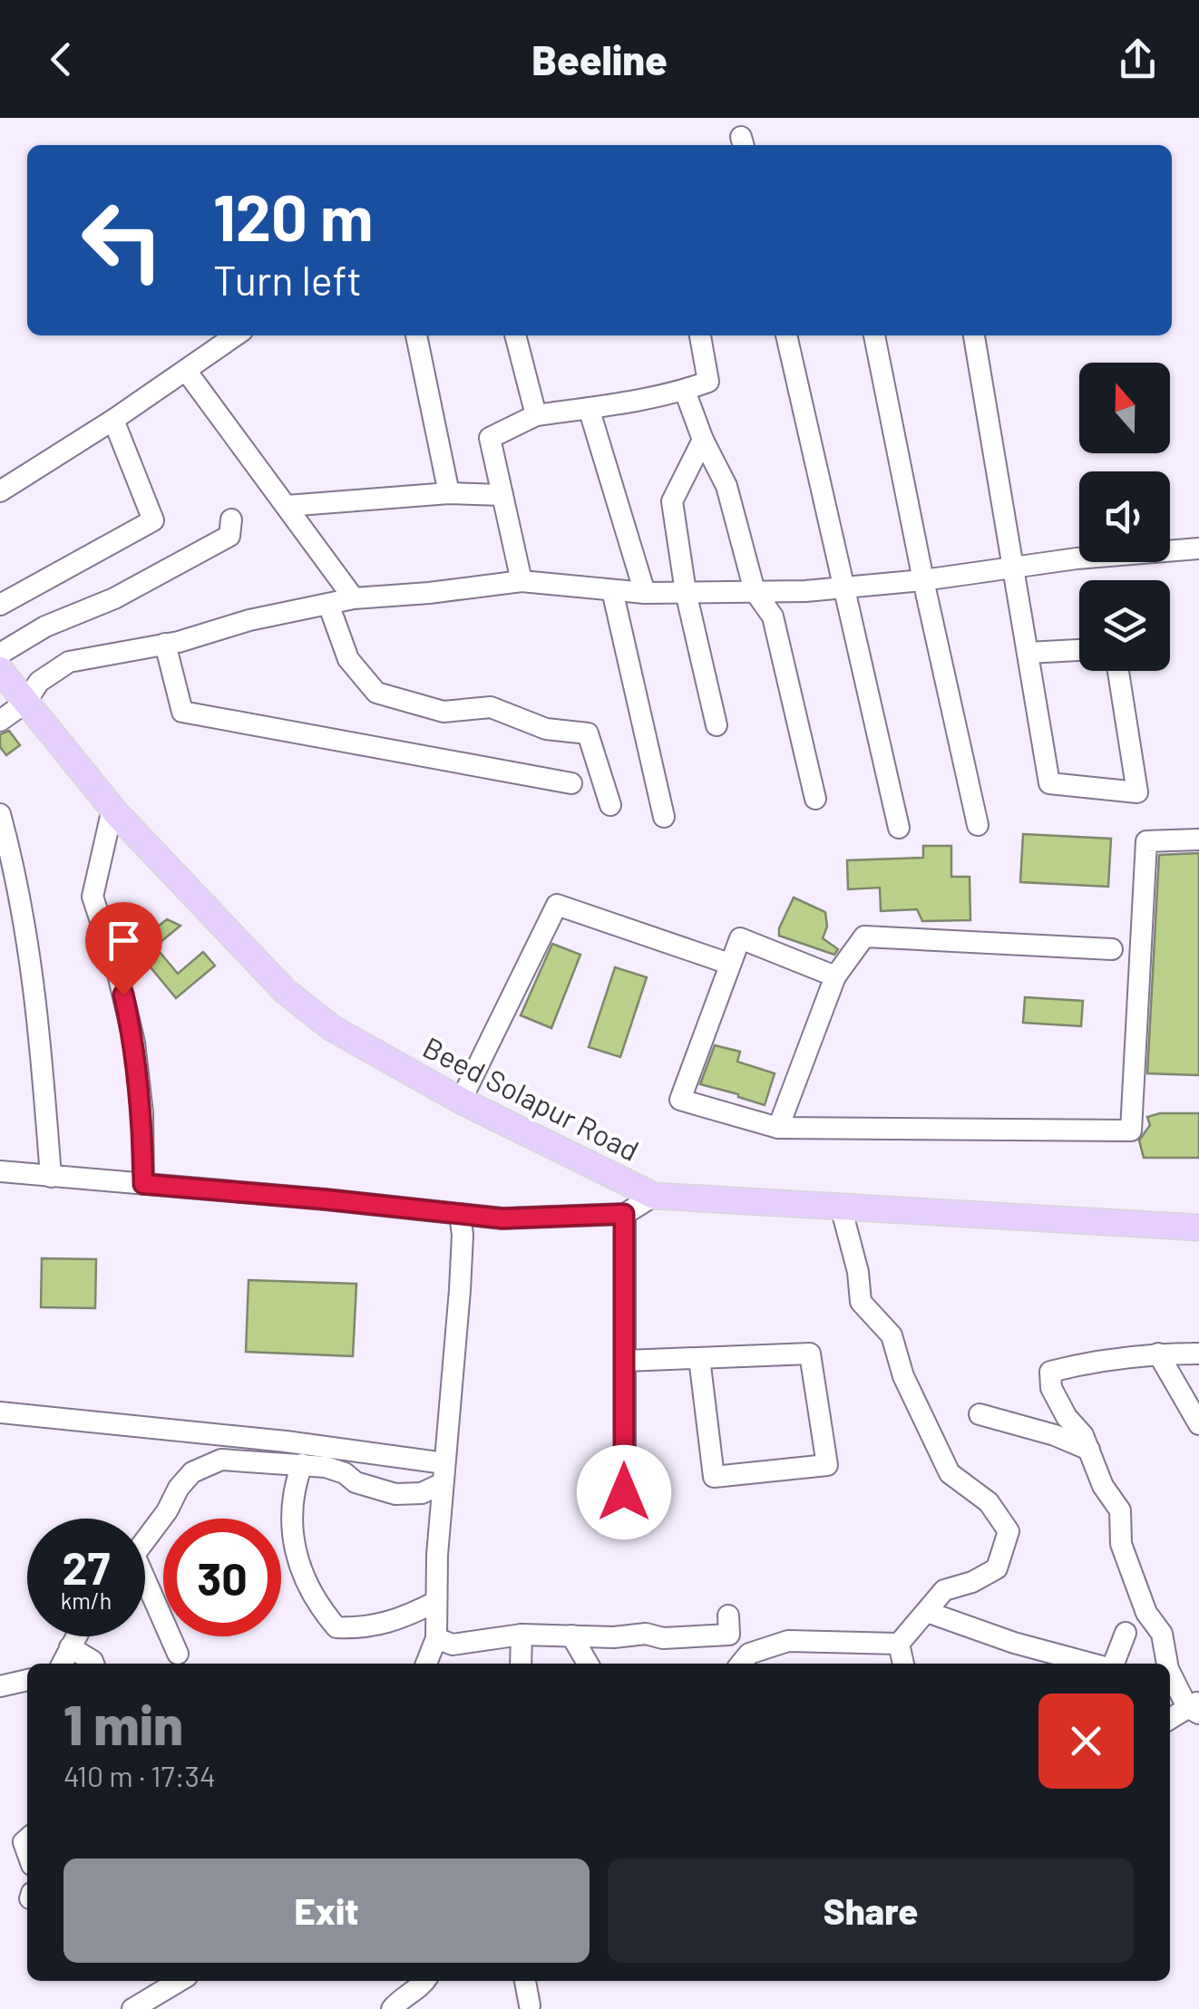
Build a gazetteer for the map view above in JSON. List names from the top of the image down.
{
  "streets": {
    "main road": ["Beed Solapur Road"]
  },
  "north": "top",
  "page": {
    "header": "Beeline",
    "turn": ["120 m", "Turn left"],
    "speed": "27 km/h",
    "limit": "30",
    "heading": ["1 min", "410 m · 17:34"],
    "buttons": ["Exit", "Share"]
  }
}
